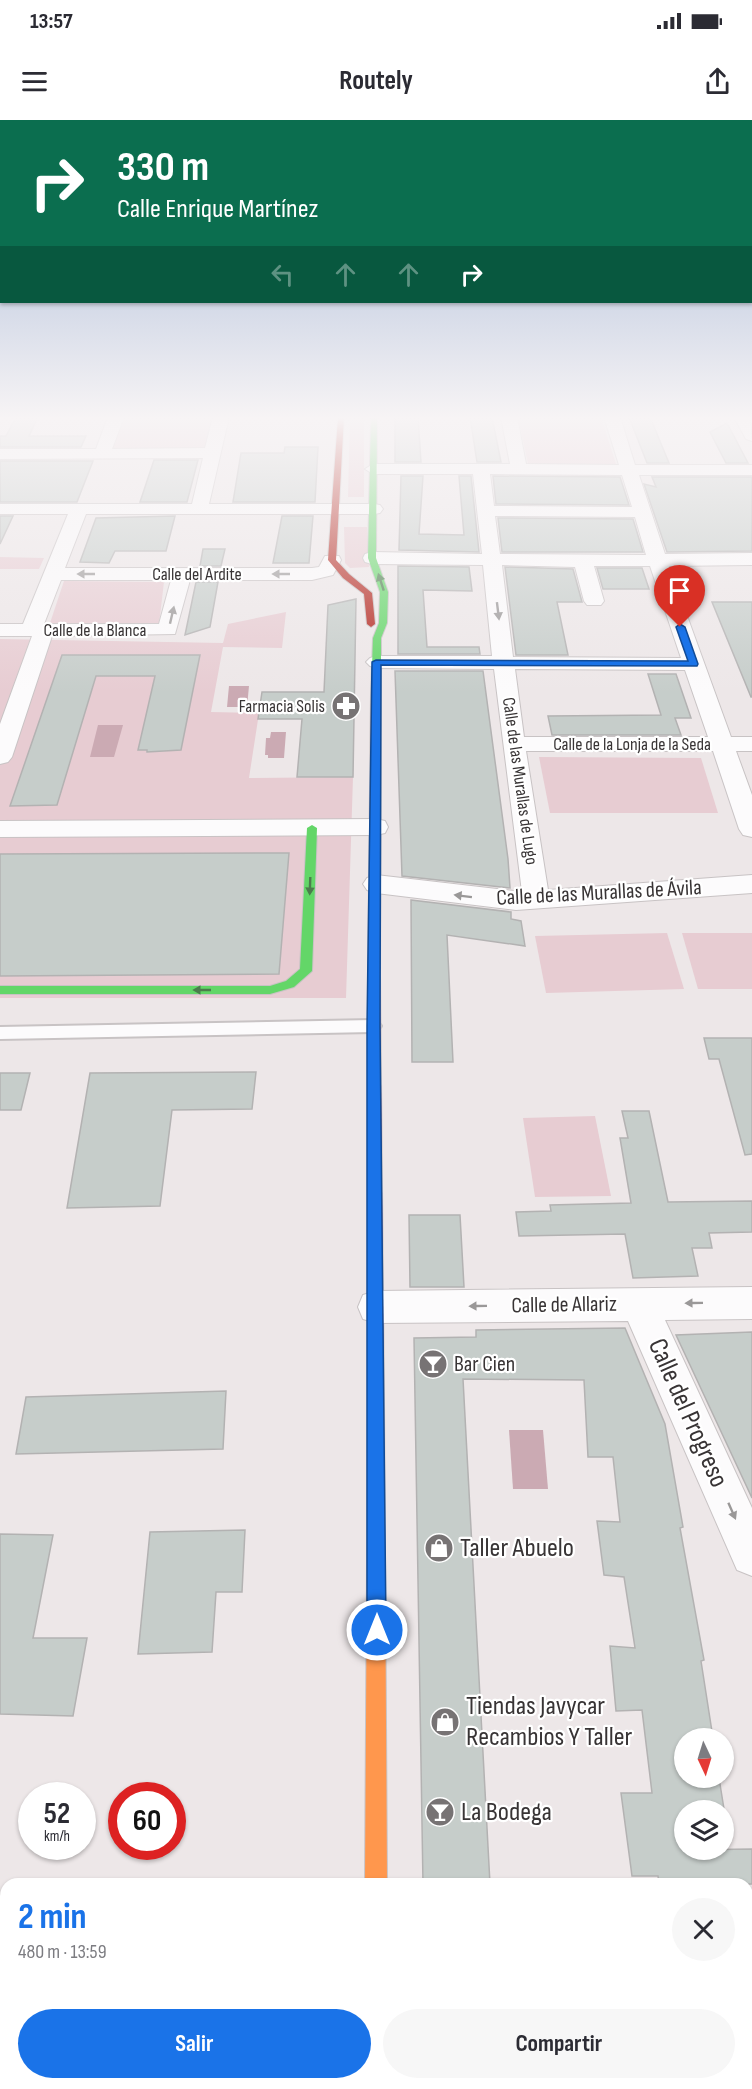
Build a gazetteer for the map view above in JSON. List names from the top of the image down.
{
  "streets": {
    "street": [
      "Calle del Ardite",
      "Calle de la Blanca",
      "Calle de la Lonja de la Seda",
      "Calle de las Murallas de Lugo",
      "Calle de las Murallas de Ávila",
      "Calle de Allariz",
      "Calle del Progreso"
    ]
  },
  "crossings": [
    ["Calle del Ardite", "Calle de la Blanca"],
    ["Calle de la Lonja de la Seda", "Calle de las Murallas de Lugo"],
    ["Calle de las Murallas de Lugo", "Calle de las Murallas de Ávila"],
    ["Calle de Allariz", "Calle del Progreso"]
  ],
  "one_way": ["Calle de Allariz", "Calle del Progreso"],
  "places": {
    "pharmacy": ["Farmacia Solis"],
    "bar": ["Bar Cien", "La Bodega"],
    "shop": ["Taller Abuelo", "Tiendas Javycar Recambios Y Taller"]
  },
  "north": "bottom",
  "page": {
    "status": "13:57",
    "header": "Routely",
    "turn": ["330 m", "Calle Enrique Martínez"],
    "speed": "52 km/h",
    "limit": "60",
    "heading": ["2 min", "480 m · 13:59"],
    "buttons": ["Salir", "Compartir"]
  }
}
